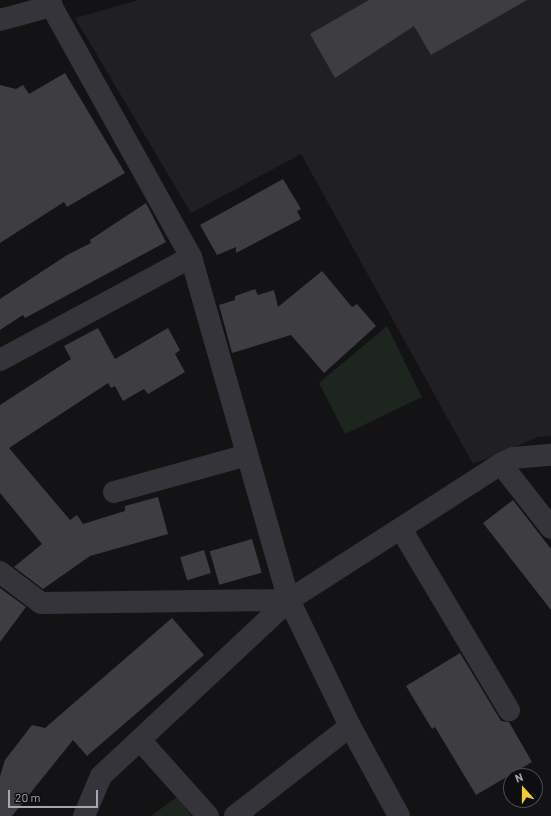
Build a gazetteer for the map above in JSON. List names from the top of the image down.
{
  "scale_bar": "20 m",
  "north": "top"
}
